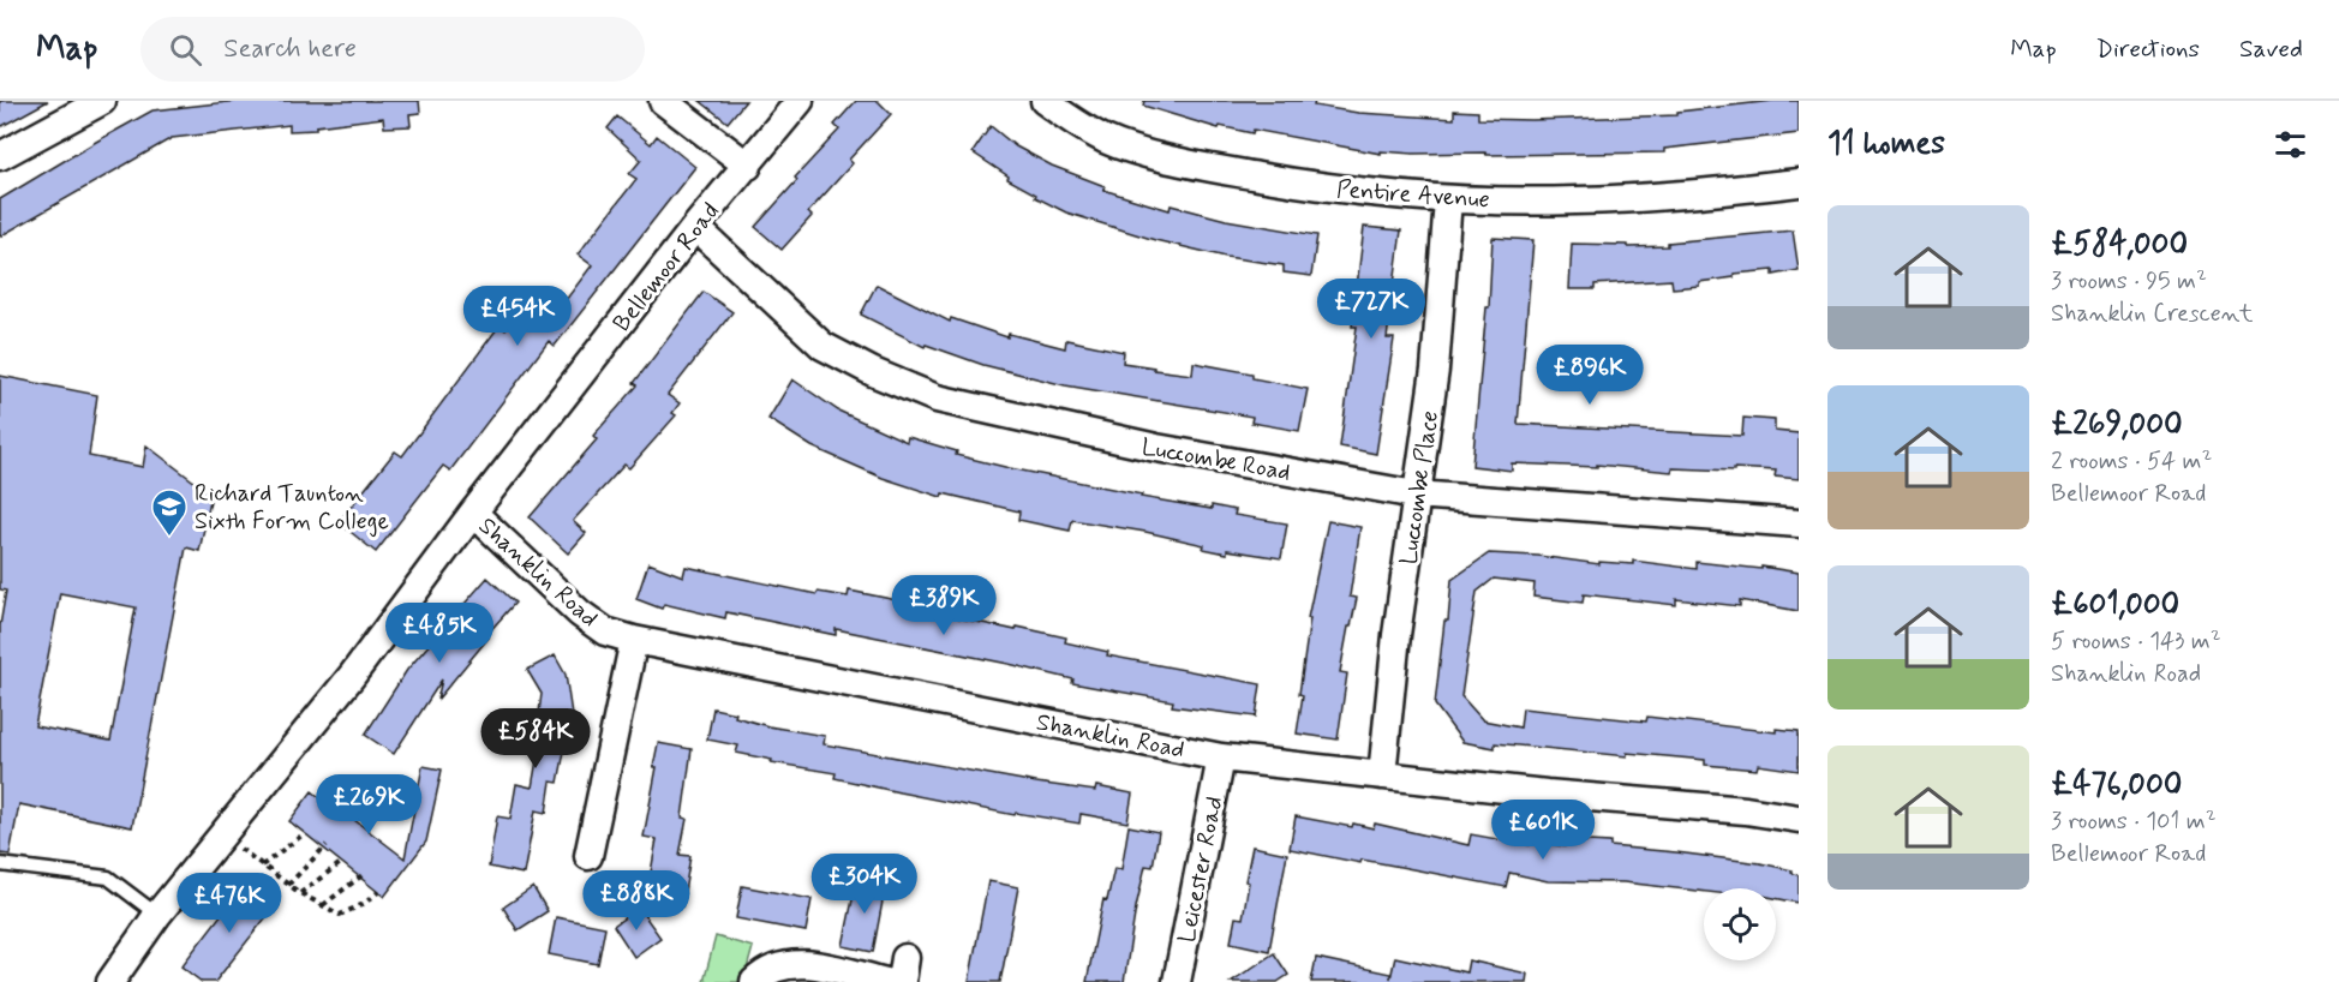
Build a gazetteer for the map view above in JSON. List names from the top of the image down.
{
  "streets": {
    "street": [
      "Pentire Avenue",
      "Bellemoor Road",
      "Luccombe Road",
      "Luccombe Place",
      "Shanklin Road",
      "Leicester Road"
    ]
  },
  "crossings": [
    ["Pentire Avenue", "Luccombe Place"],
    ["Bellemoor Road", "Luccombe Road"],
    ["Bellemoor Road", "Shanklin Road"],
    ["Luccombe Road", "Luccombe Place"],
    ["Luccombe Place", "Shanklin Road"],
    ["Shanklin Road", "Leicester Road"]
  ],
  "places": {
    "school or university": ["Richard Taunton Sixth Form College"]
  },
  "page": {
    "header": "Map",
    "search": "Search here",
    "nav": ["Map", "Directions", "Saved"],
    "heading": "11 homes",
    "list": [
      {
        "name": "£584,000",
        "note": "3 rooms · 95 m² · Shanklin Crescent"
      },
      {
        "name": "£269,000",
        "note": "2 rooms · 54 m² · Bellemoor Road"
      },
      {
        "name": "£601,000",
        "note": "5 rooms · 143 m² · Shanklin Road"
      },
      {
        "name": "£476,000",
        "note": "3 rooms · 101 m² · Bellemoor Road"
      }
    ],
    "price": [
      "£727K",
      "£454K",
      "£896K",
      "£389K",
      "£485K",
      "£584K",
      "£269K",
      "£601K",
      "£304K",
      "£888K",
      "£476K"
    ]
  }
}
